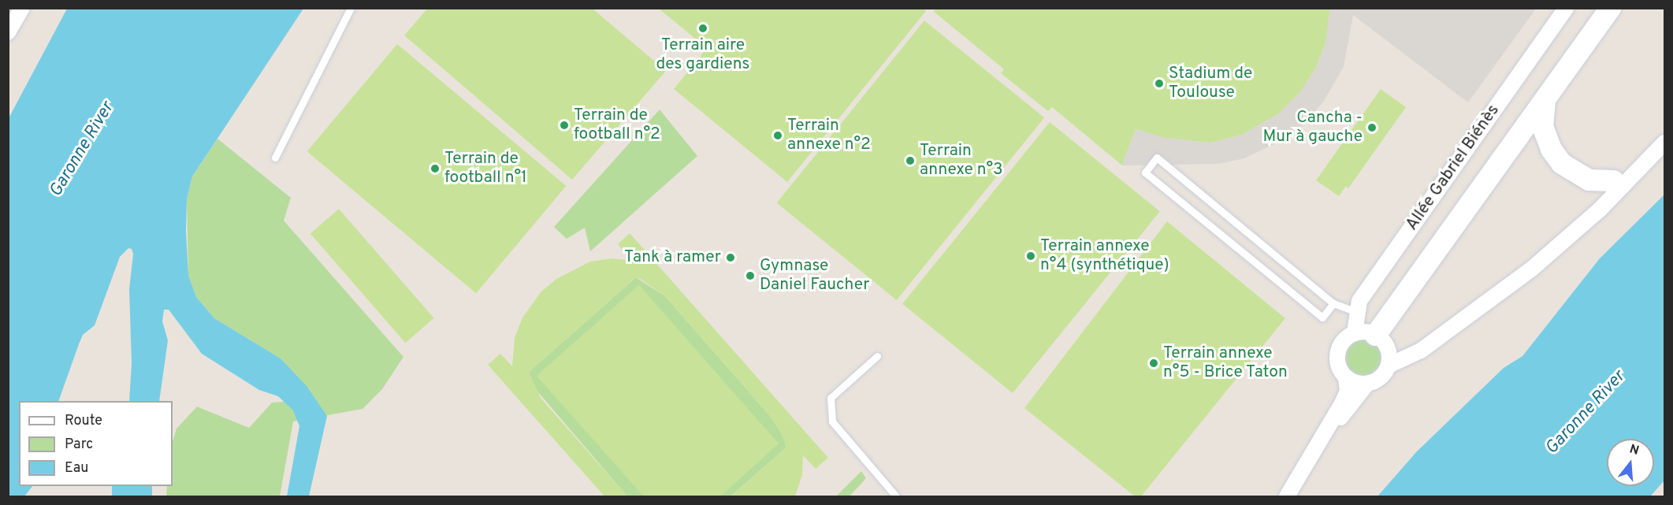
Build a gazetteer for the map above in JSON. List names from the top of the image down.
{
  "streets": {
    "street": ["Allée Gabriel Biénès"]
  },
  "water": ["Garonne River"],
  "places": [
    "Terrain aire des gardiens",
    "Stadium de Toulouse",
    "Terrain de football n°2",
    "Cancha - Mur à gauche",
    "Terrain annexe n°2",
    "Terrain annexe n°3",
    "Terrain de football n°1",
    "Terrain annexe n°4 (synthétique)",
    "Tank à ramer",
    "Gymnase Daniel Faucher",
    "Terrain annexe n°5 - Brice Taton"
  ],
  "legend": ["Route", "Parc", "Eau"],
  "north": "top"
}
